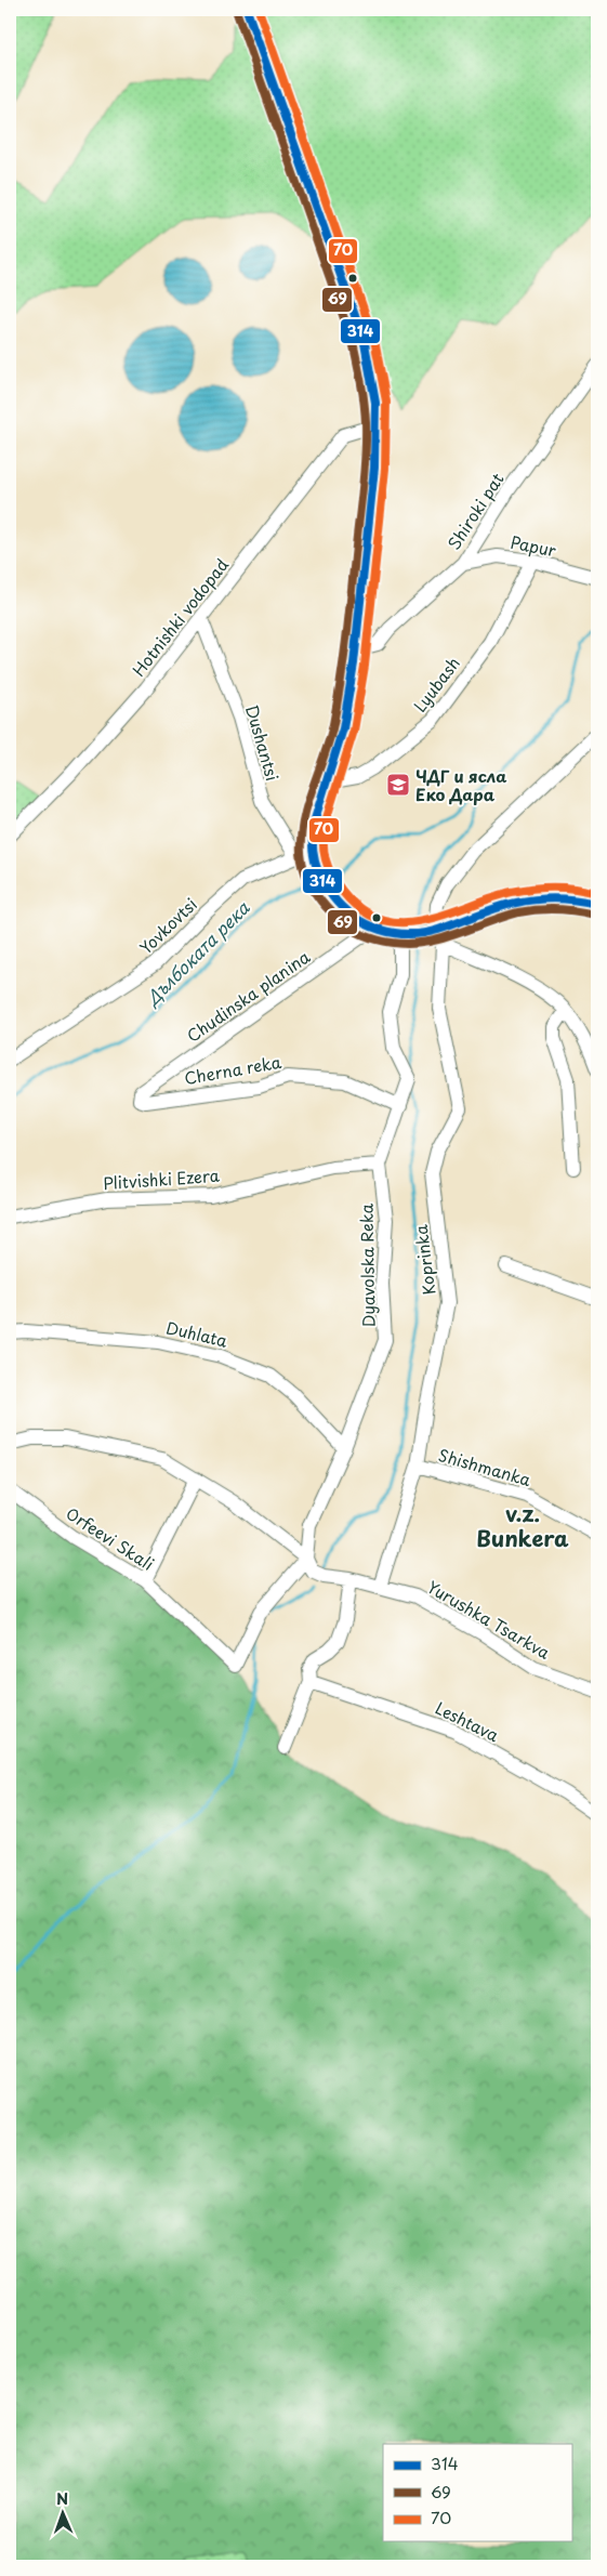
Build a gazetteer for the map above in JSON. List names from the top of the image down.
{
  "streets": {
    "street": [
      "Shiroki pat",
      "Papur",
      "Hotnishki vodopad",
      "Lyubash",
      "Dushantsi",
      "Yovkovtsi",
      "Chudinska planina",
      "Cherna reka",
      "Plitvishki Ezera",
      "Koprinka",
      "Dyavolska Reka",
      "Duhlata",
      "Shishmanka",
      "Orfeevi Skali",
      "Yurushka Tsarkva",
      "Leshtava"
    ]
  },
  "crossings": [
    ["Shiroki pat", "Papur"],
    ["Papur", "Lyubash"],
    ["Hotnishki vodopad", "Dushantsi"],
    ["Dushantsi", "Yovkovtsi"],
    ["Chudinska planina", "Cherna reka"],
    ["Cherna reka", "Dyavolska Reka"],
    ["Plitvishki Ezera", "Dyavolska Reka"],
    ["Koprinka", "Shishmanka"],
    ["Koprinka", "Yurushka Tsarkva"],
    ["Dyavolska Reka", "Duhlata"],
    ["Dyavolska Reka", "Orfeevi Skali"],
    ["Dyavolska Reka", "Yurushka Tsarkva"],
    ["Orfeevi Skali", "Yurushka Tsarkva"]
  ],
  "districts": ["v.z. Bunkera"],
  "water": ["Дълбоката река"],
  "places": {
    "school or university": ["ЧДГ и ясла Еко Дара"]
  },
  "lines": ["transit line 314", "transit line 70", "transit line 69"],
  "legend": ["314", "69", "70"],
  "north": "top"
}
